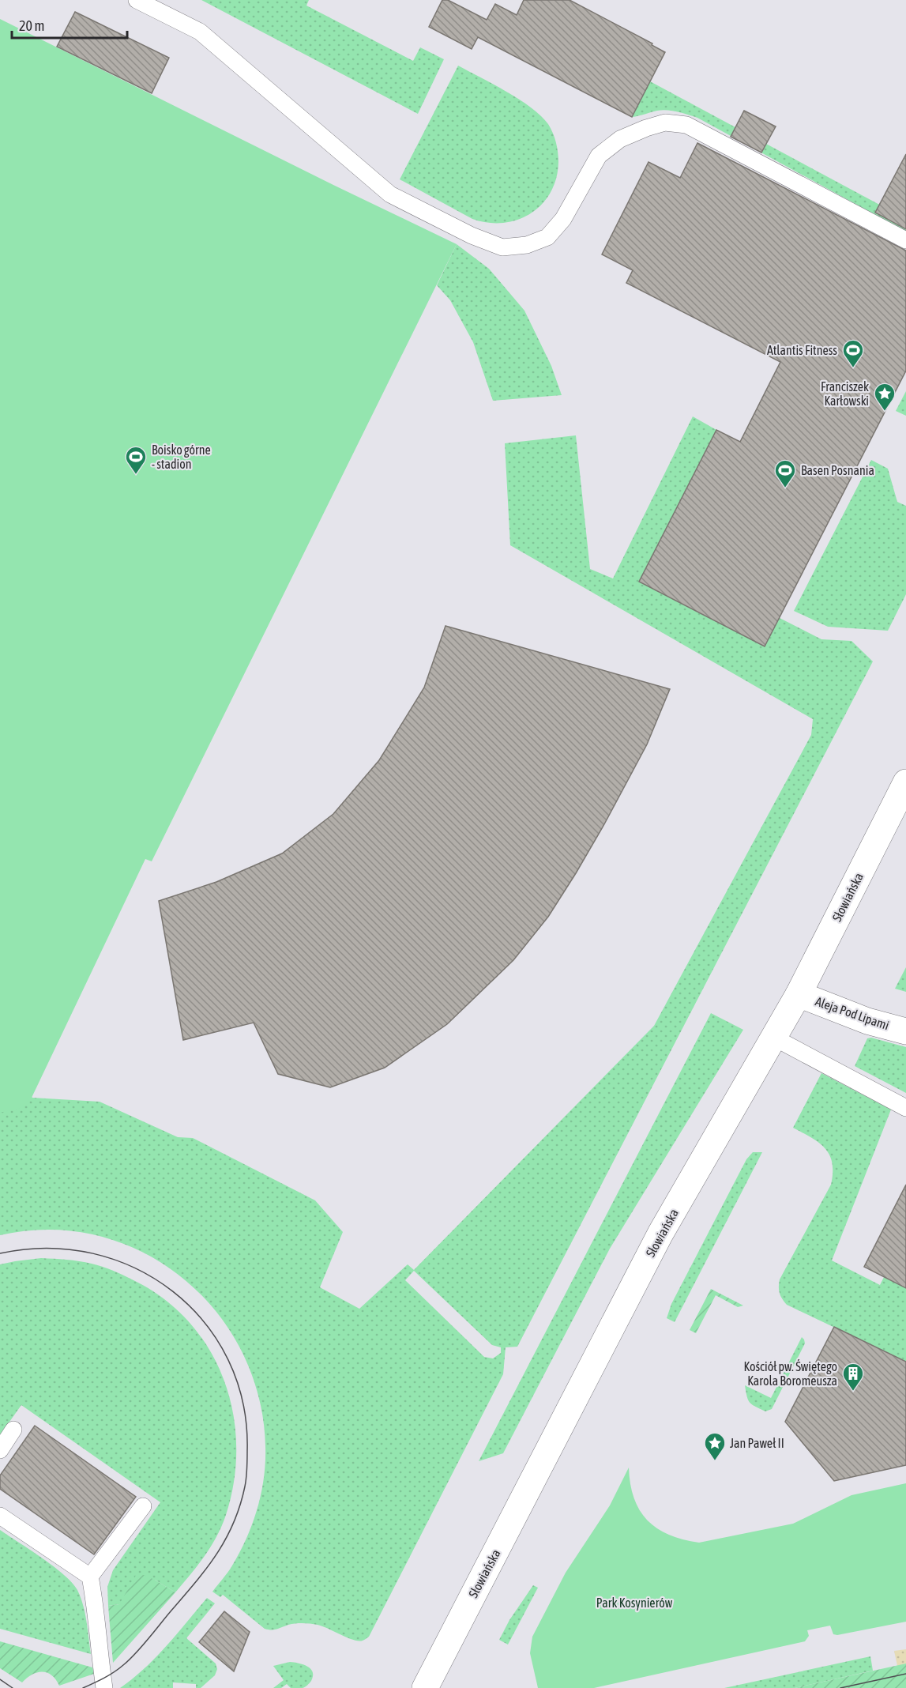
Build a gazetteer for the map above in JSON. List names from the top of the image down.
{
  "streets": {
    "street": ["Słowiańska", "Aleja Pod Lipami"]
  },
  "crossings": [
    ["Słowiańska", "Aleja Pod Lipami"]
  ],
  "parks": ["Park Kosynierów"],
  "places": {
    "sports": ["Atlantis Fitness", "Boisko górne - stadion", "Basen Posnania"],
    "place": ["Franciszek Karłowski", "Jan Paweł II"],
    "building": ["Kościół pw. Świętego Karola Boromeusza"]
  },
  "scale_bar": "20 m"
}
